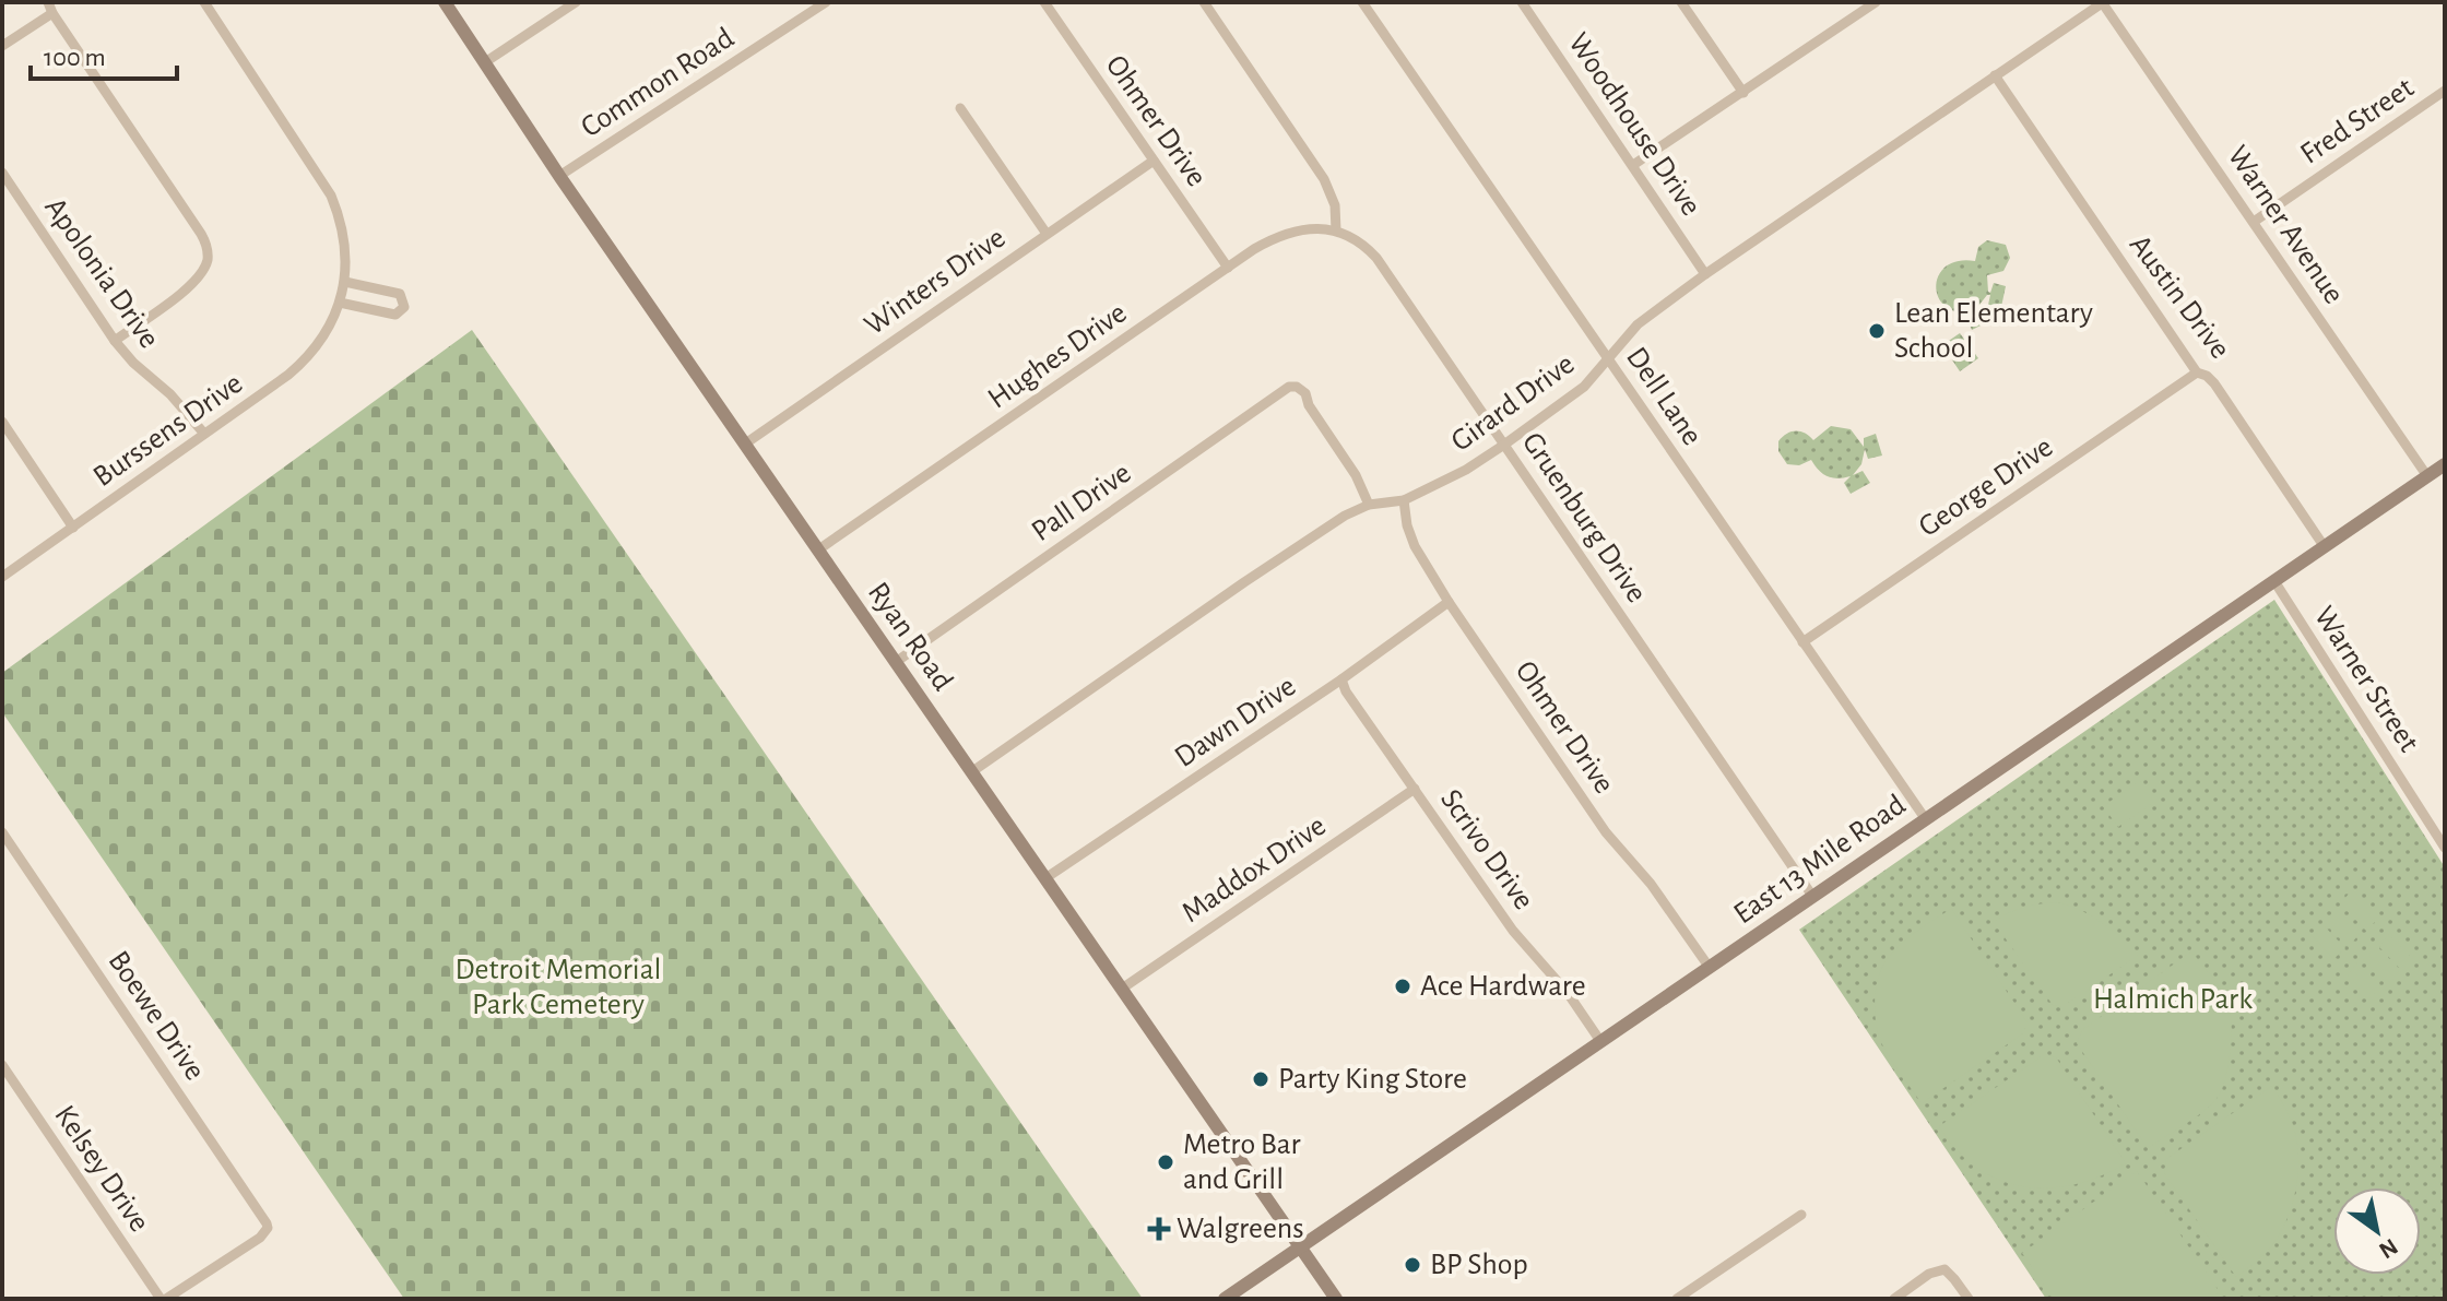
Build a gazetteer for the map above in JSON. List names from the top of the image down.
{
  "streets": {
    "main road": ["Ryan Road", "East 13 Mile Road"],
    "street": [
      "Common Road",
      "Ohmer Drive",
      "Fred Street",
      "Woodhouse Drive",
      "Warner Avenue",
      "Apolonia Drive",
      "Winters Drive",
      "Austin Drive",
      "Hughes Drive",
      "Dell Lane",
      "Girard Drive",
      "Burssens Drive",
      "George Drive",
      "Pall Drive",
      "Gruenburg Drive",
      "Warner Street",
      "Dawn Drive",
      "Scrivo Drive",
      "Maddox Drive",
      "Boewe Drive",
      "Kelsey Drive"
    ]
  },
  "crossings": [
    ["Common Road", "Ryan Road"],
    ["Ohmer Drive", "Winters Drive"],
    ["Ohmer Drive", "Hughes Drive"],
    ["Ohmer Drive", "Girard Drive"],
    ["Ohmer Drive", "Dawn Drive"],
    ["Ohmer Drive", "East 13 Mile Road"],
    ["Fred Street", "Warner Avenue"],
    ["Woodhouse Drive", "Girard Drive"],
    ["Warner Avenue", "Girard Drive"],
    ["Warner Avenue", "East 13 Mile Road"],
    ["Apolonia Drive", "Burssens Drive"],
    ["Winters Drive", "Ryan Road"],
    ["Austin Drive", "Girard Drive"],
    ["Austin Drive", "George Drive"],
    ["Austin Drive", "East 13 Mile Road"],
    ["Hughes Drive", "Gruenburg Drive"],
    ["Hughes Drive", "Ryan Road"],
    ["Dell Lane", "Girard Drive"],
    ["Dell Lane", "George Drive"],
    ["Dell Lane", "East 13 Mile Road"],
    ["Girard Drive", "Pall Drive"],
    ["Girard Drive", "Gruenburg Drive"],
    ["Girard Drive", "Ryan Road"],
    ["Pall Drive", "Ryan Road"],
    ["Gruenburg Drive", "East 13 Mile Road"],
    ["Ryan Road", "Dawn Drive"],
    ["Ryan Road", "East 13 Mile Road"],
    ["Ryan Road", "Maddox Drive"],
    ["Warner Street", "East 13 Mile Road"],
    ["Dawn Drive", "Scrivo Drive"],
    ["Scrivo Drive", "East 13 Mile Road"],
    ["Scrivo Drive", "Maddox Drive"],
    ["Boewe Drive", "Kelsey Drive"]
  ],
  "parks": ["Detroit Memorial Park Cemetery", "Halmich Park"],
  "places": {
    "other": [
      "Lean Elementary School",
      "Ace Hardware",
      "Party King Store",
      "Metro Bar and Grill",
      "BP Shop"
    ],
    "health": ["Walgreens"]
  },
  "scale_bar": "100 m",
  "north": "bottom right"
}
